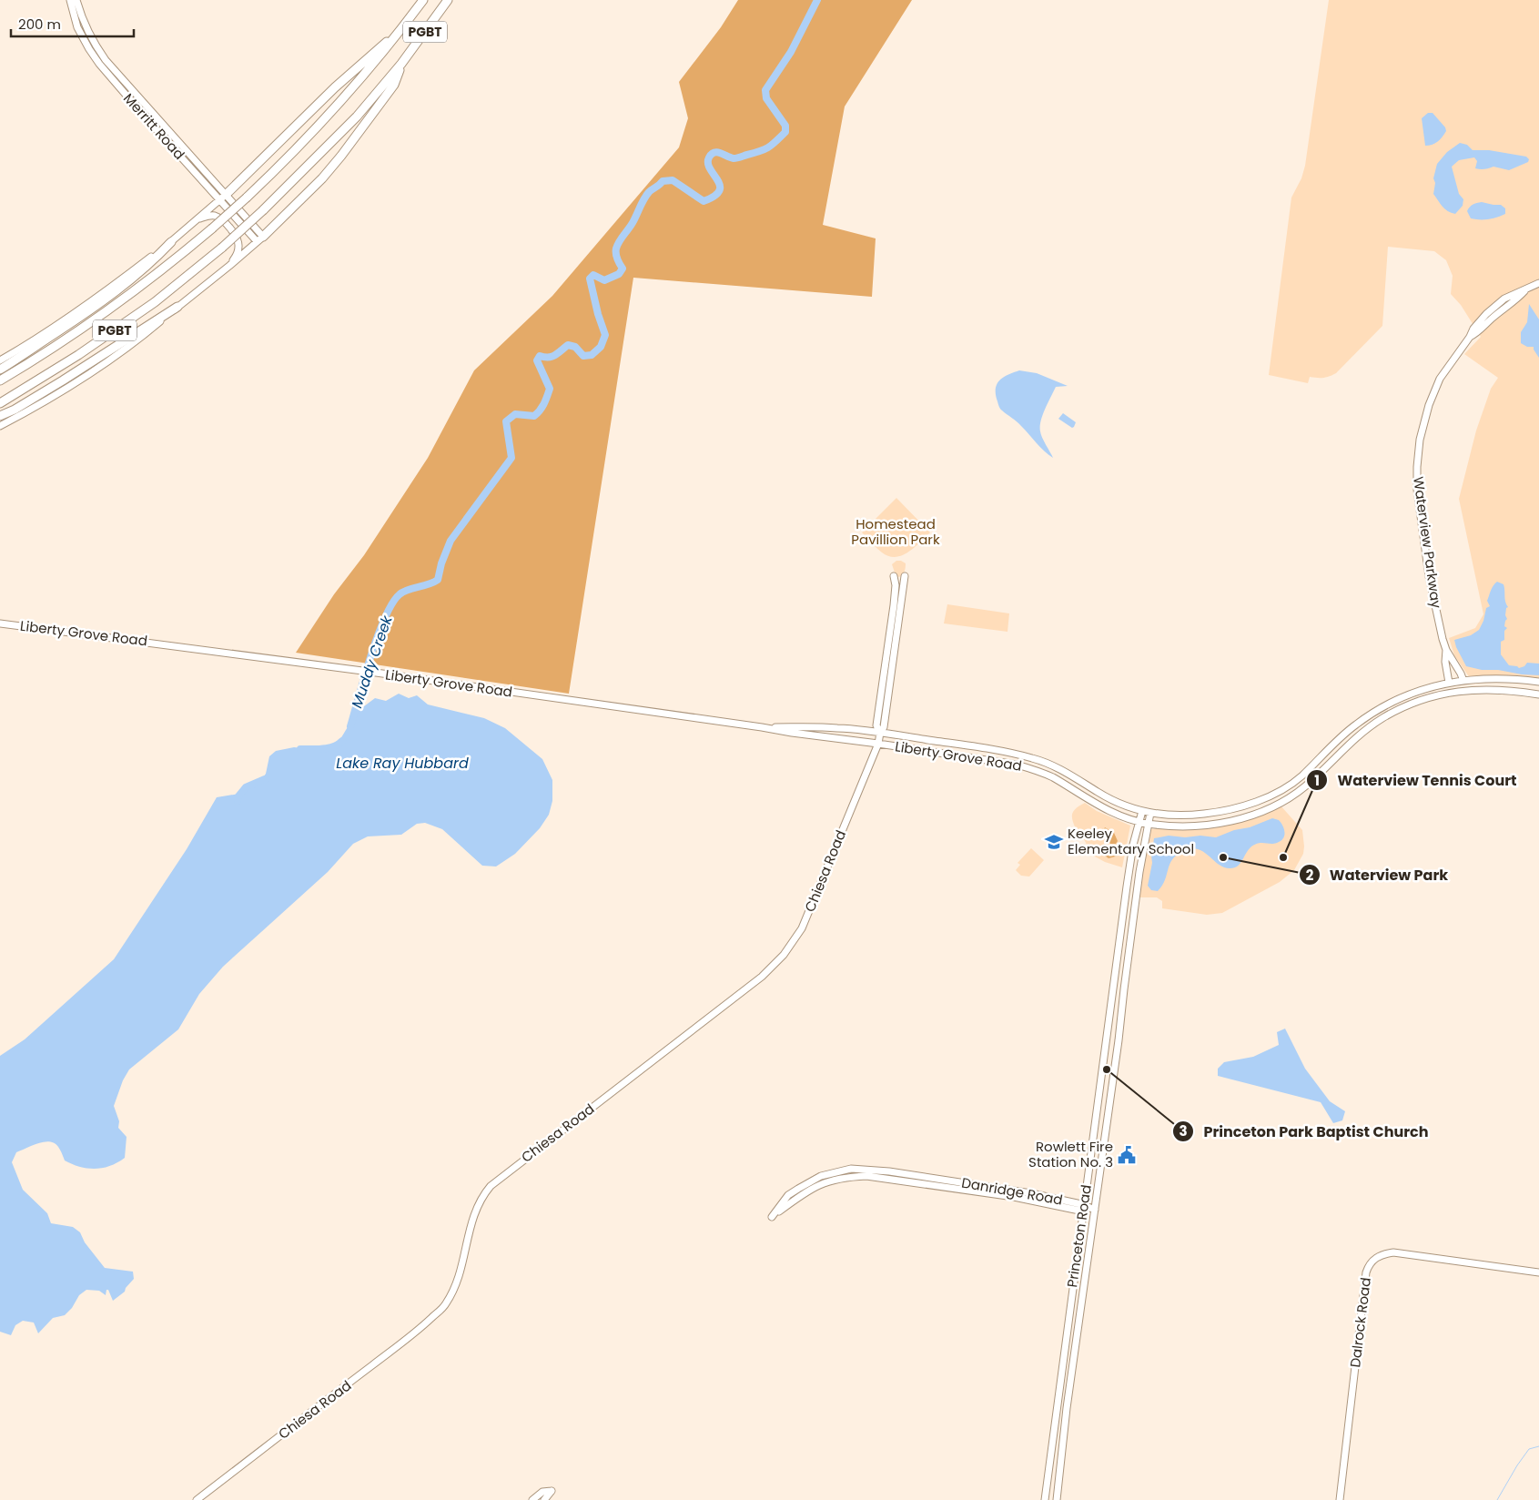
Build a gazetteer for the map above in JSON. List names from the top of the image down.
{
  "streets": {
    "highway": ["PGBT"],
    "main road": [
      "Merritt Road",
      "Waterview Parkway",
      "Liberty Grove Road",
      "Chiesa Road",
      "Danridge Road",
      "Princeton Road",
      "Dalrock Road"
    ]
  },
  "crossings": [
    ["Waterview Parkway", "Liberty Grove Road"],
    ["Liberty Grove Road", "Chiesa Road"],
    ["Liberty Grove Road", "Princeton Road"],
    ["Danridge Road", "Princeton Road"]
  ],
  "water": ["Muddy Creek", "Lake Ray Hubbard"],
  "parks": ["Homestead Pavillion Park"],
  "places": {
    "school or university": ["Keeley Elementary School"],
    "other": ["Waterview Park", "Waterview Tennis Court", "Princeton Park Baptist Church"],
    "public building": ["Rowlett Fire Station No. 3"]
  },
  "scale_bar": "200 m"
}
